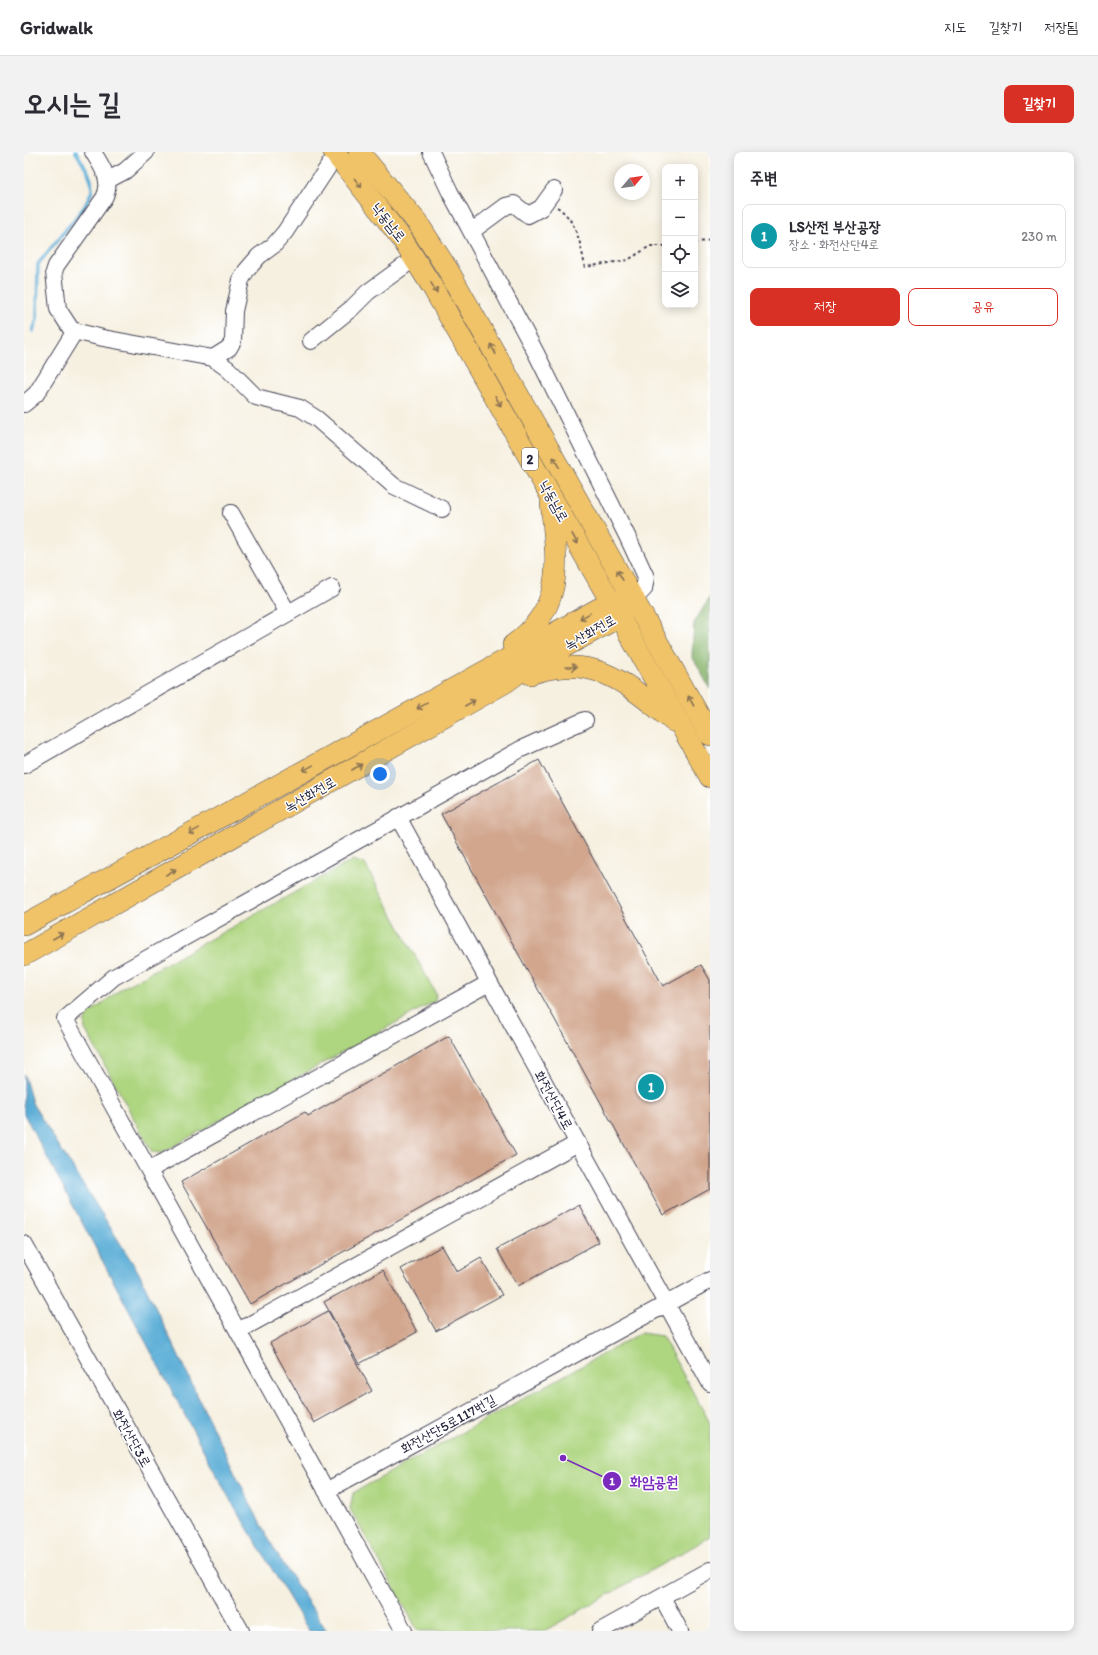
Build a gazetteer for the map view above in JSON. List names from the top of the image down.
{
  "streets": {
    "main road": ["낙동남로", "2", "녹산화전로"],
    "street": ["화전산단4로", "화전산단5로117번길", "화전산단3로"]
  },
  "crossings": [
    ["낙동남로", "녹산화전로"],
    ["화전산단4로", "화전산단5로117번길"]
  ],
  "places": ["화암공원"],
  "north": "top right",
  "page": {
    "header": "Gridwalk",
    "nav": ["지도", "길찾기", "저장됨"],
    "buttons": [
      "길찾기",
      ["저장", "공유"]
    ],
    "title": "오시는 길",
    "heading": "주변",
    "map_buttons": ["+", "−"],
    "list": [
      {
        "mark": "1",
        "name": "LS산전 부산공장",
        "note": "장소 · 화전산단4로",
        "value": "230 m"
      }
    ],
    "pins": "1"
  }
}
